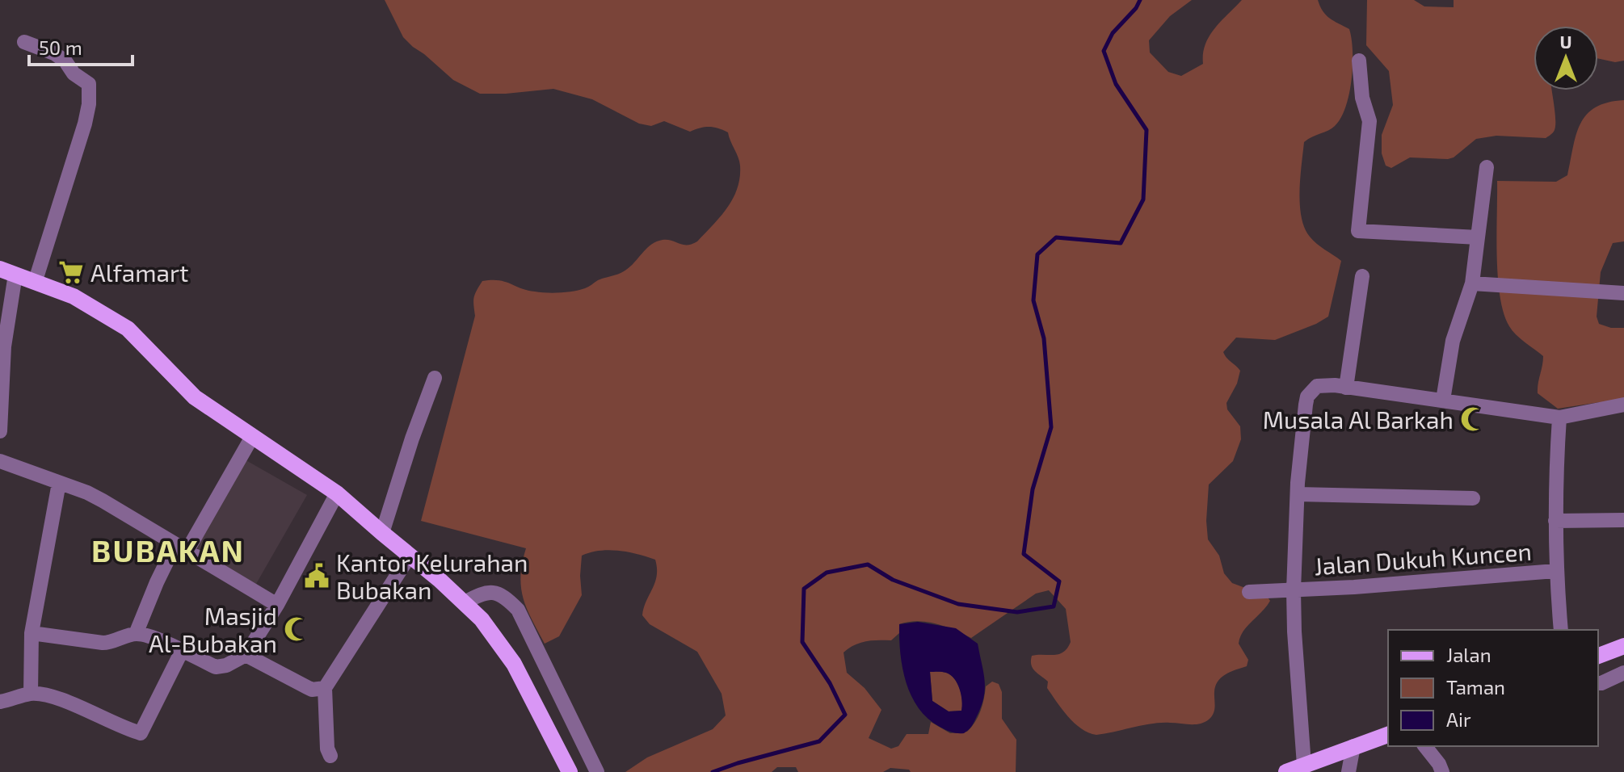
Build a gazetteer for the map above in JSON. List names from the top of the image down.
{
  "streets": {
    "street": ["Jalan Dukuh Kuncen"]
  },
  "districts": ["BUBAKAN"],
  "places": {
    "supermarket": ["Alfamart"],
    "mosque": ["Musala Al Barkah", "Masjid Al-Bubakan"],
    "public building": ["Kantor Kelurahan Bubakan"]
  },
  "legend": ["Jalan", "Taman", "Air"],
  "scale_bar": "50 m",
  "north": "top"
}
